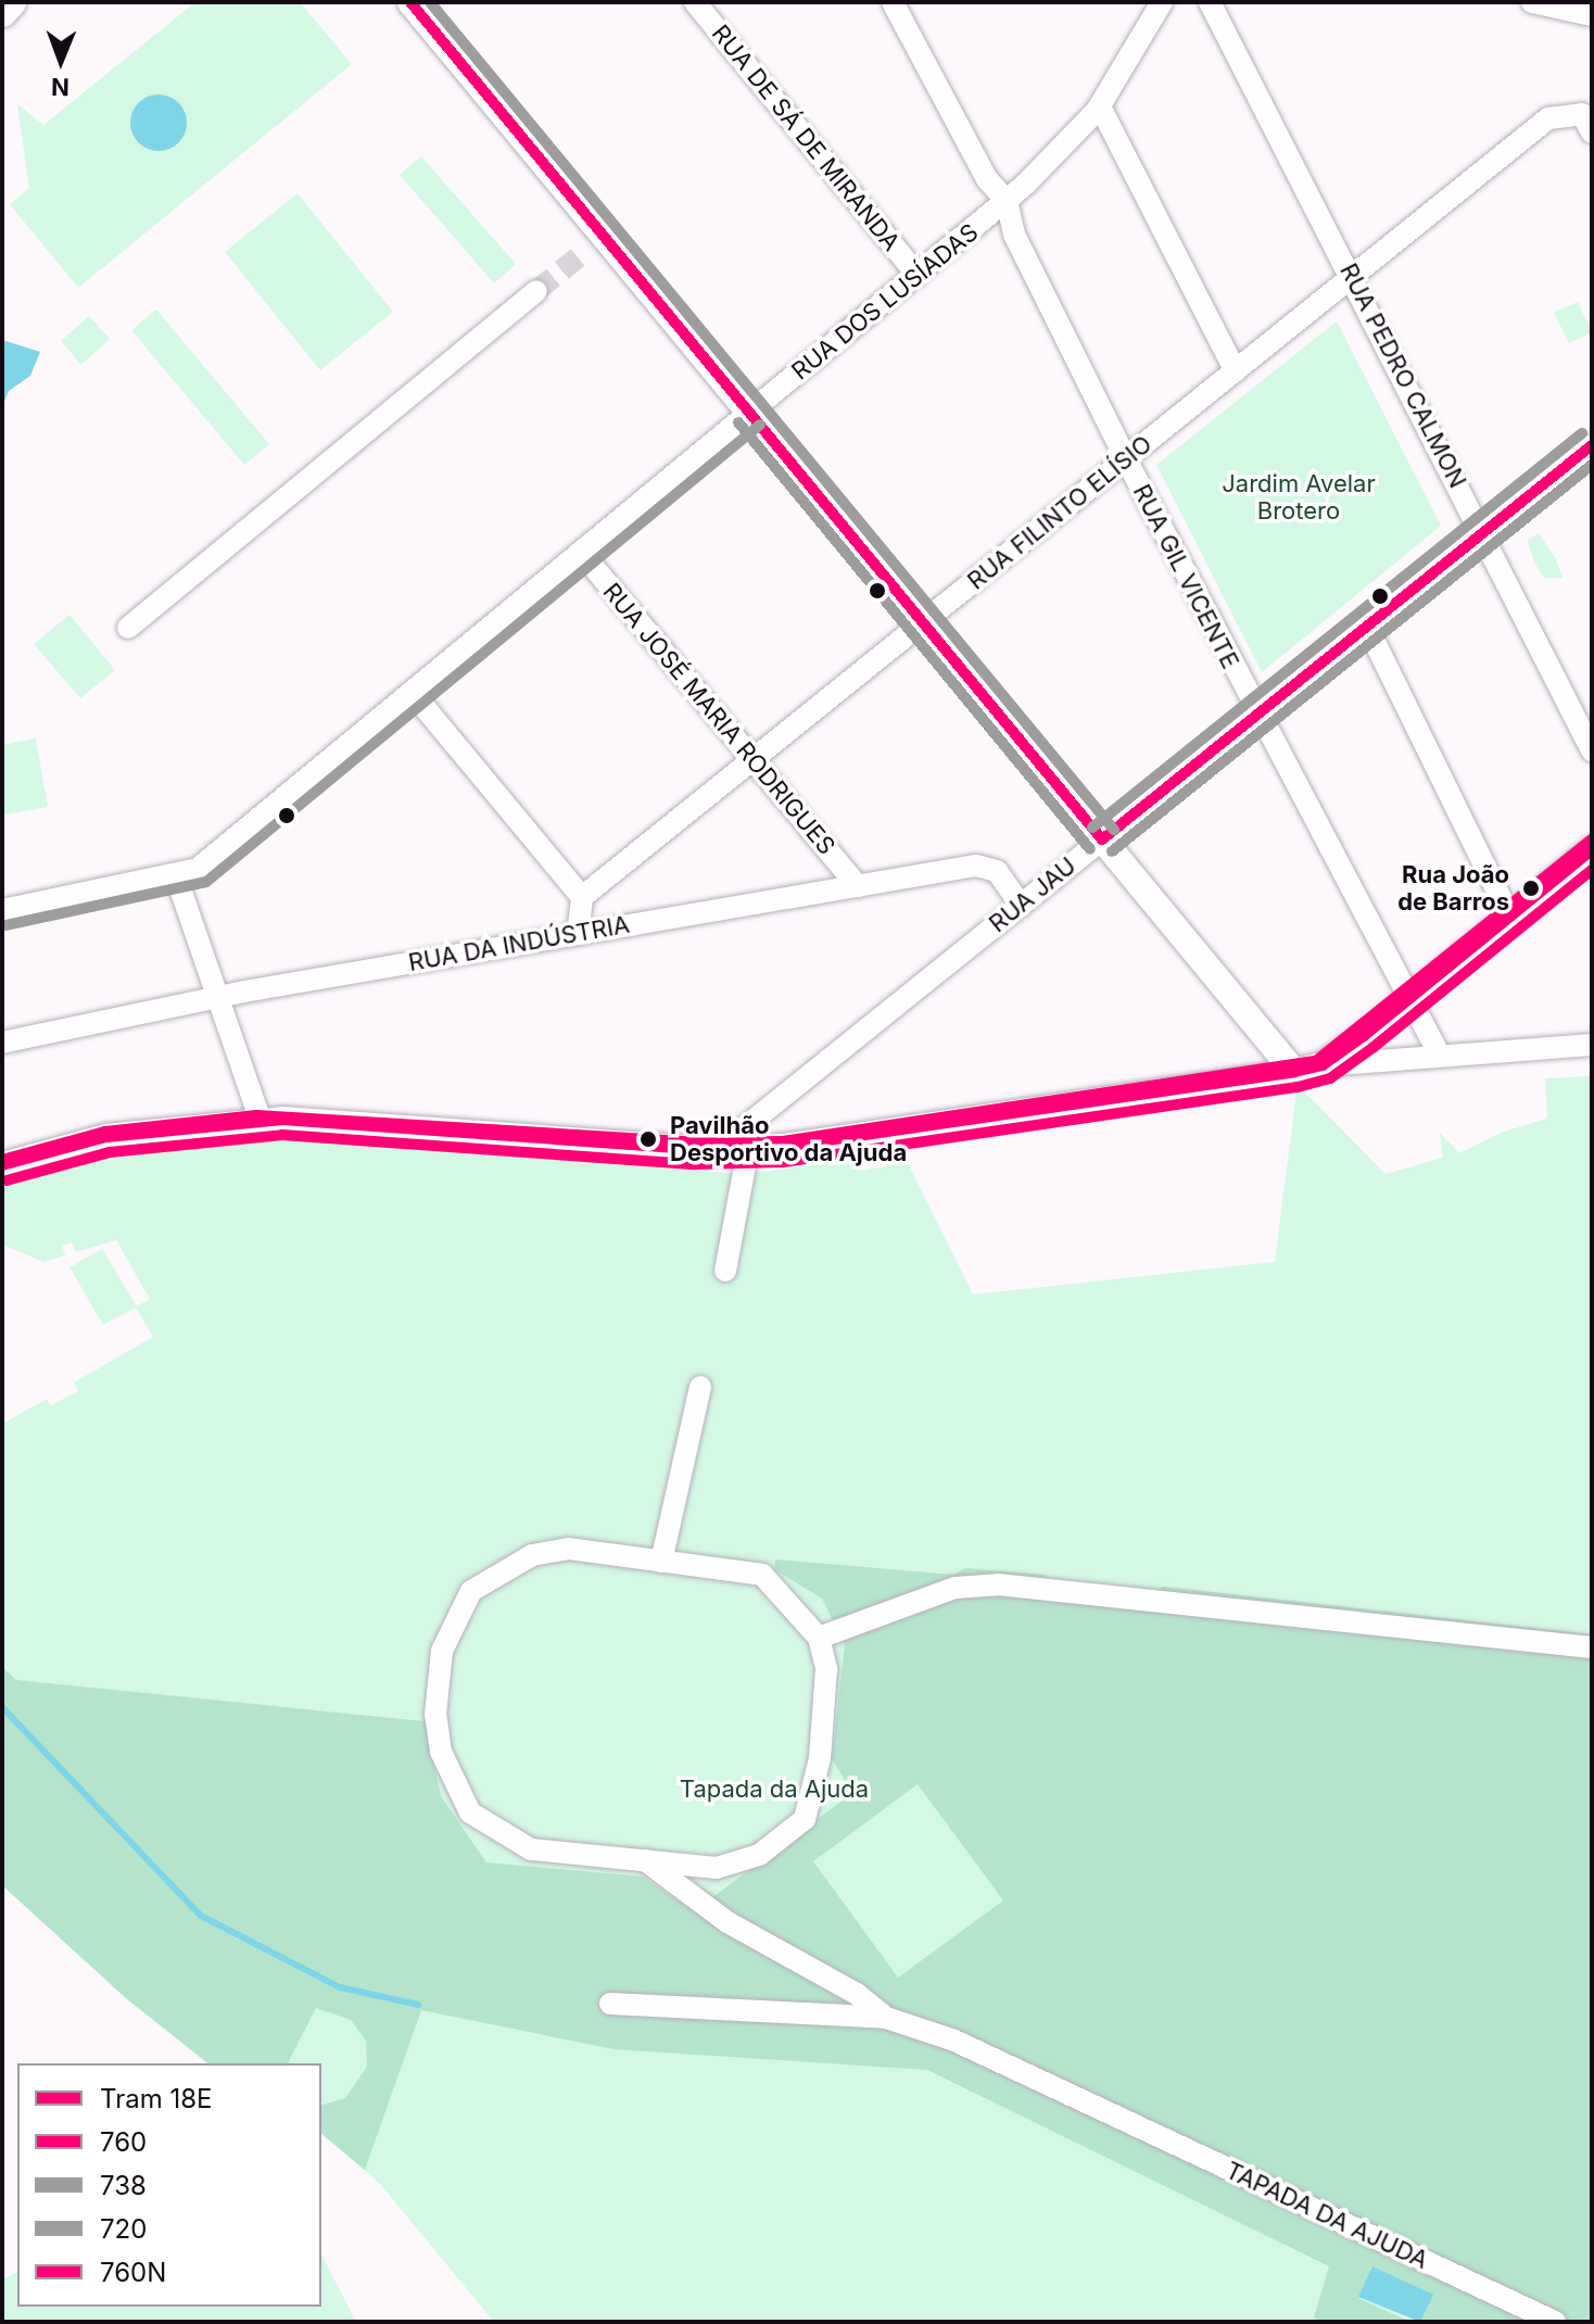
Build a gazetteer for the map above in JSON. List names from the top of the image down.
{
  "streets": {
    "street": [
      "RUA DE SÁ DE MIRANDA",
      "RUA DOS LUSÍADAS",
      "RUA PEDRO CALMON",
      "RUA FILINTO ELÍSIO",
      "RUA GIL VICENTE",
      "RUA JOSÉ MARIA RODRIGUES",
      "RUA JAU",
      "RUA DA INDÚSTRIA",
      "TAPADA DA AJUDA"
    ]
  },
  "crossings": [
    ["RUA DE SÁ DE MIRANDA", "RUA DOS LUSÍADAS"],
    ["RUA DOS LUSÍADAS", "RUA GIL VICENTE"],
    ["RUA DOS LUSÍADAS", "RUA JOSÉ MARIA RODRIGUES"],
    ["RUA PEDRO CALMON", "RUA FILINTO ELÍSIO"],
    ["RUA PEDRO CALMON", "RUA JAU"],
    ["RUA FILINTO ELÍSIO", "RUA GIL VICENTE"],
    ["RUA FILINTO ELÍSIO", "RUA JOSÉ MARIA RODRIGUES"],
    ["RUA GIL VICENTE", "RUA JAU"],
    ["RUA JOSÉ MARIA RODRIGUES", "RUA DA INDÚSTRIA"],
    ["RUA JAU", "RUA DA INDÚSTRIA"]
  ],
  "parks": ["Jardim Avelar Brotero", "Tapada da Ajuda"],
  "places": ["Rua João de Barros", "Pavilhão Desportivo da Ajuda"],
  "lines": [
    "transit line 760",
    "transit line 720",
    "transit line 738",
    "tram line 18E",
    "transit line 760N"
  ],
  "legend": [
    "Tram 18E",
    "760",
    "738",
    "720",
    "760N"
  ],
  "north": "bottom"
}
